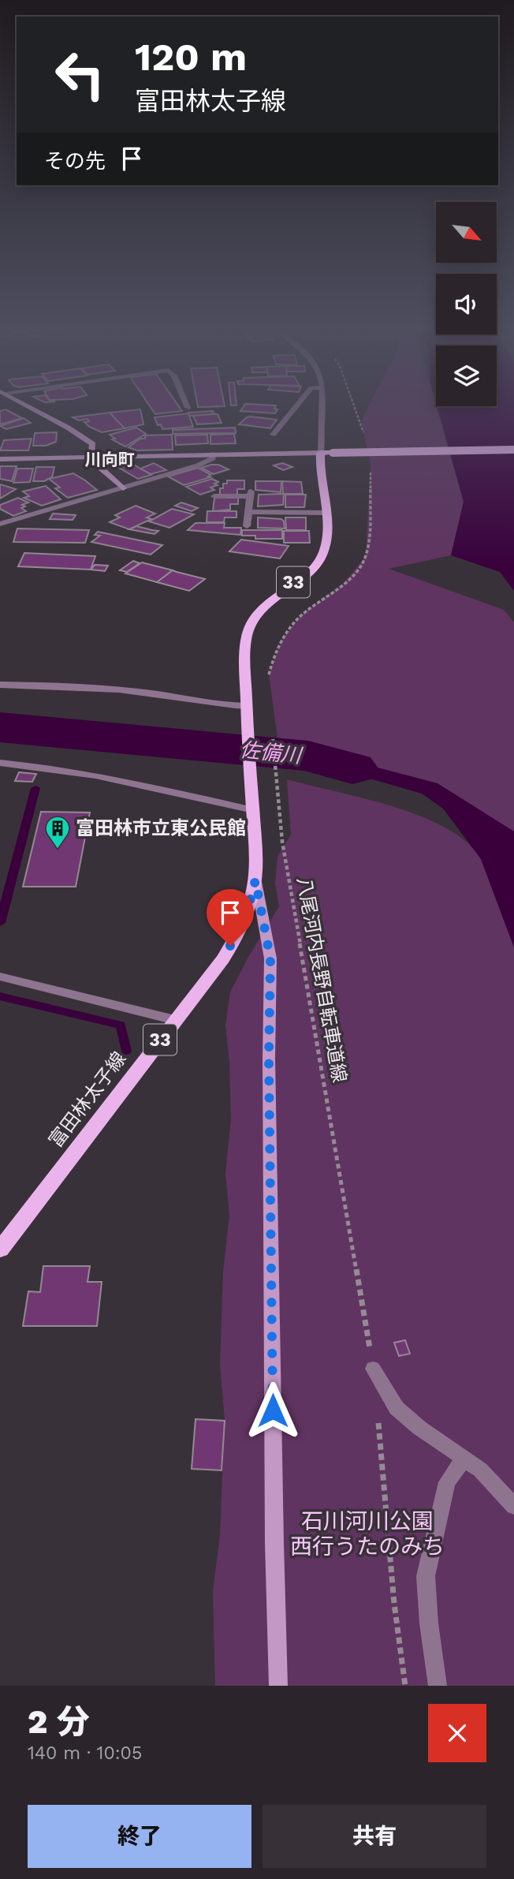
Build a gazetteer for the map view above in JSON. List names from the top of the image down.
{
  "streets": {
    "main road": ["33", "富田林太子線"],
    "path": ["八尾河内長野自転車道線"]
  },
  "districts": ["川向町"],
  "water": ["佐備川"],
  "parks": ["石川河川公園 西行うたのみち"],
  "places": {
    "building": ["富田林市立東公民館"]
  },
  "north": "bottom right",
  "page": {
    "turn": ["120 m", "富田林太子線"],
    "then": "その先",
    "heading": ["2 分", "140 m · 10:05"],
    "buttons": ["終了", "共有"]
  }
}
